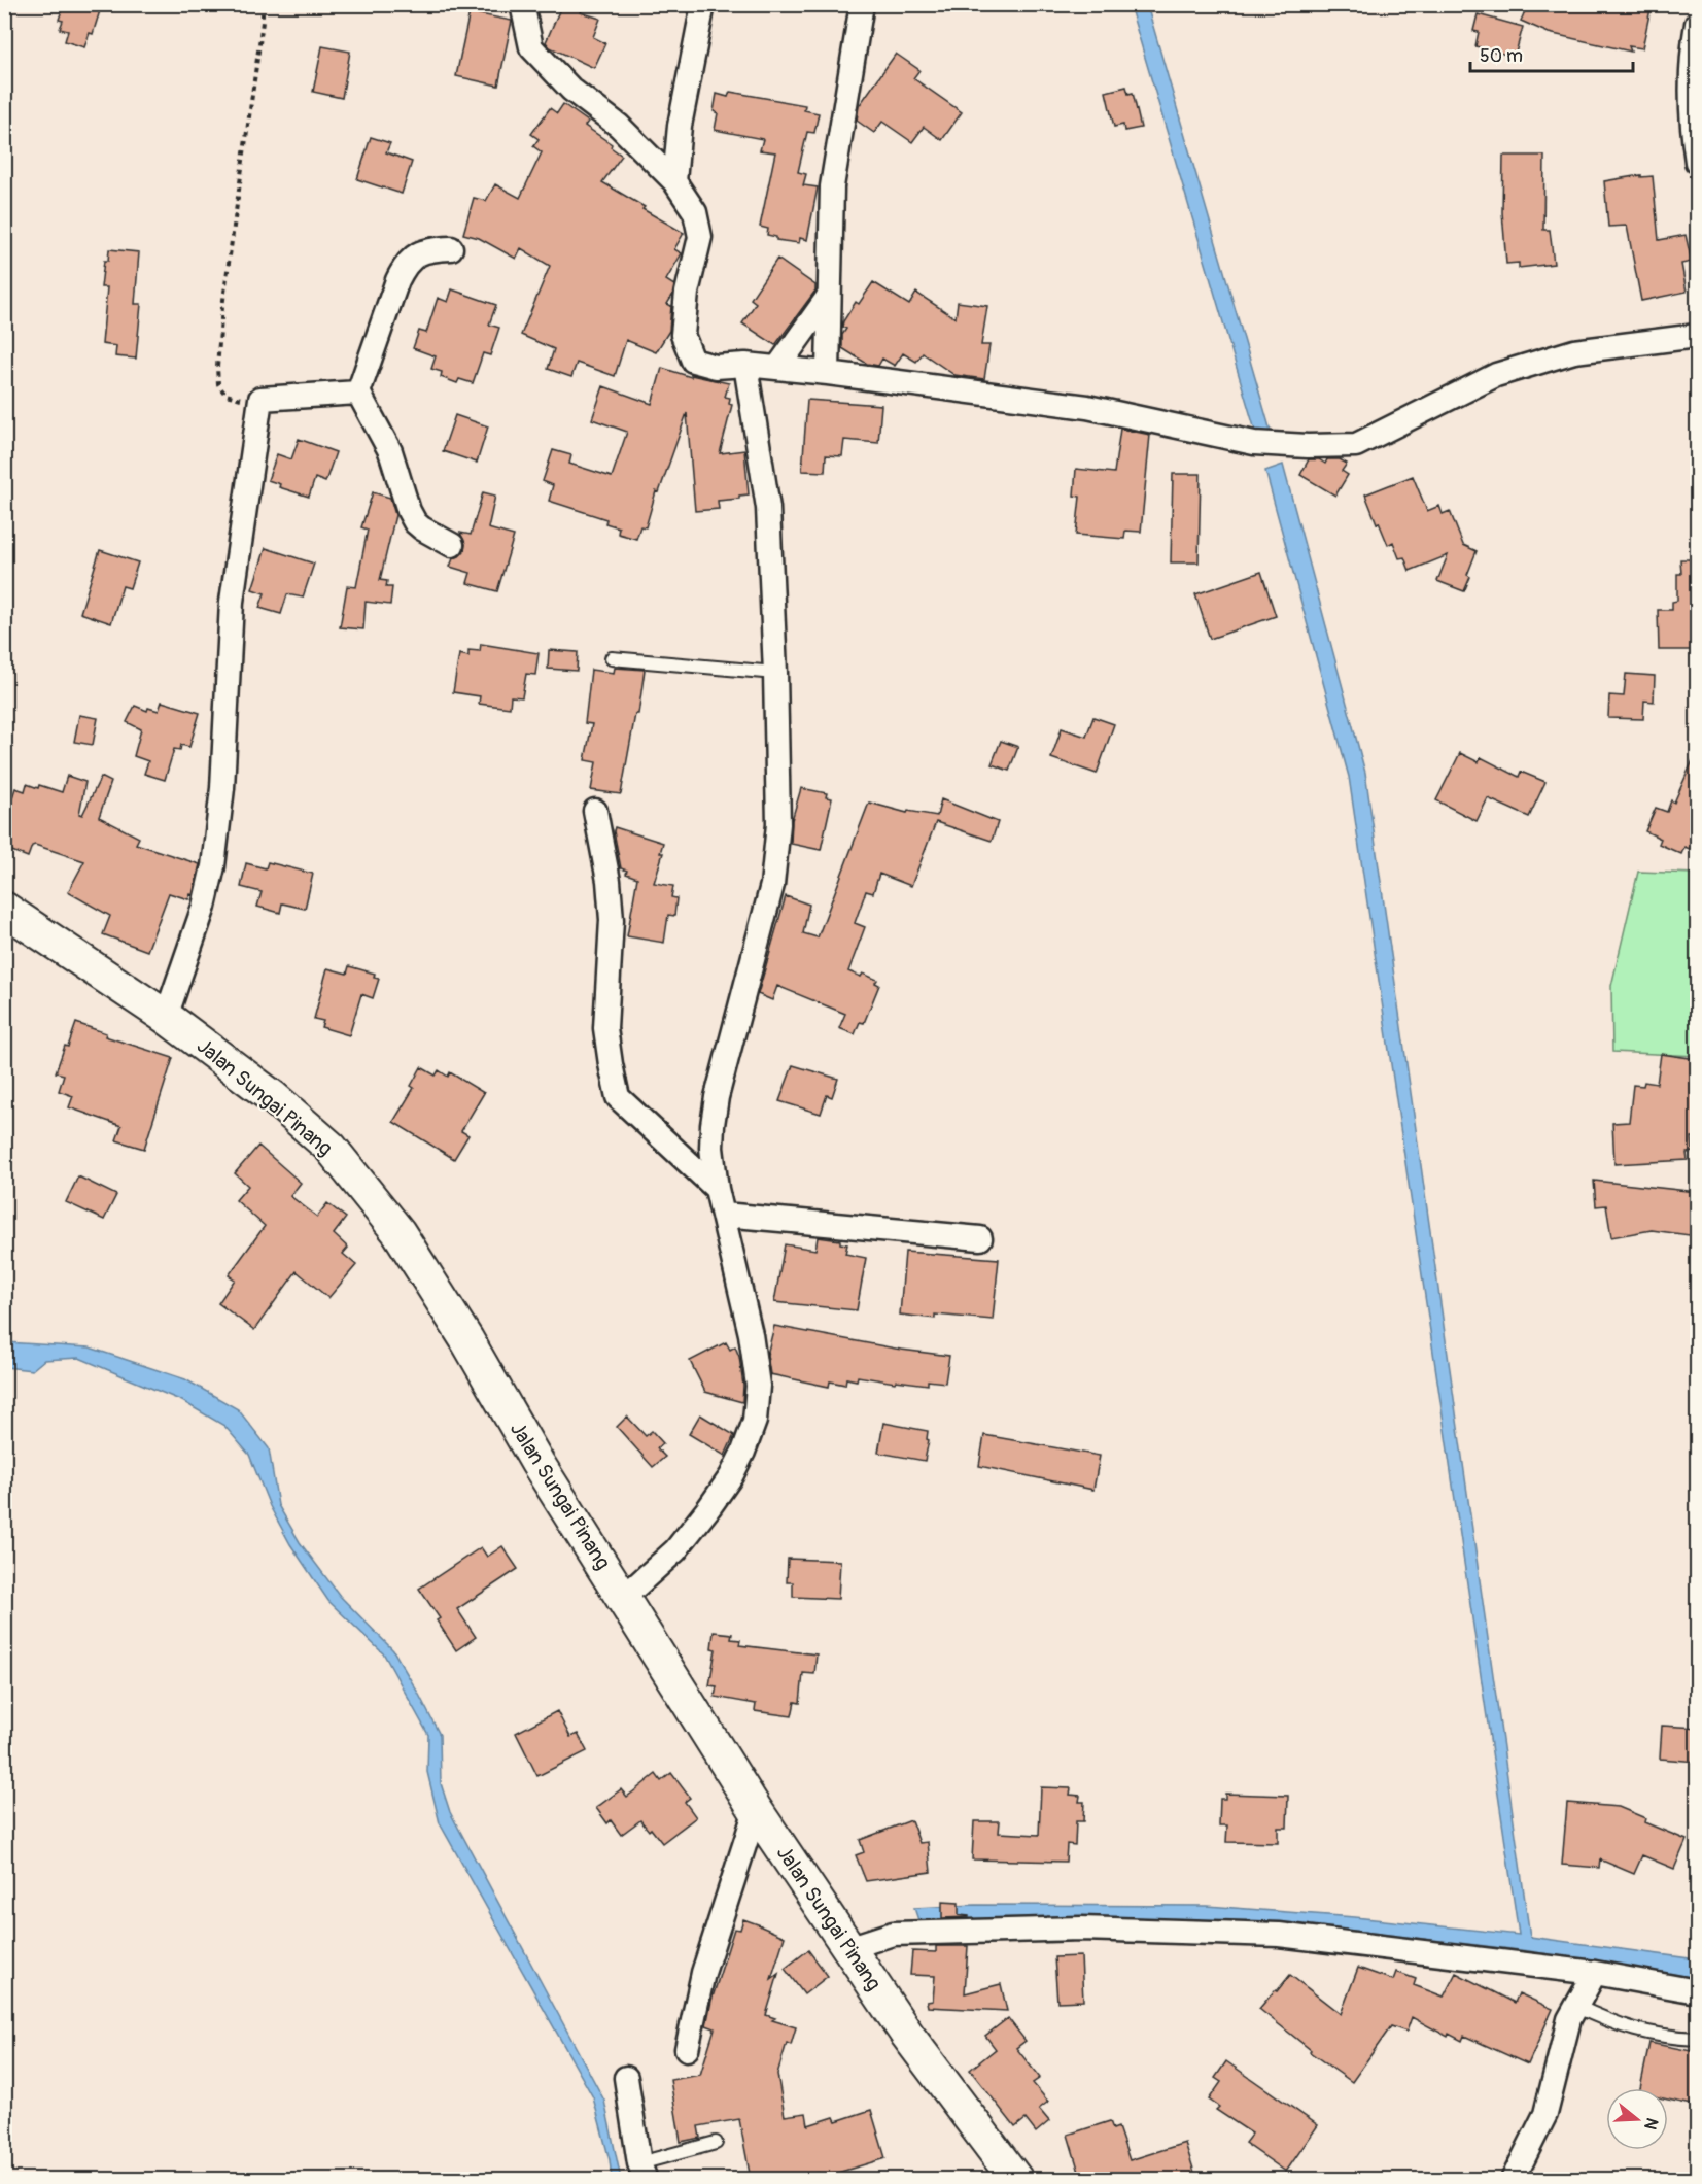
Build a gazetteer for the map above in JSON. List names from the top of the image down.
{
  "streets": {
    "street": ["Jalan Sungai Pinang"]
  },
  "scale_bar": "50 m",
  "north": "right"
}
